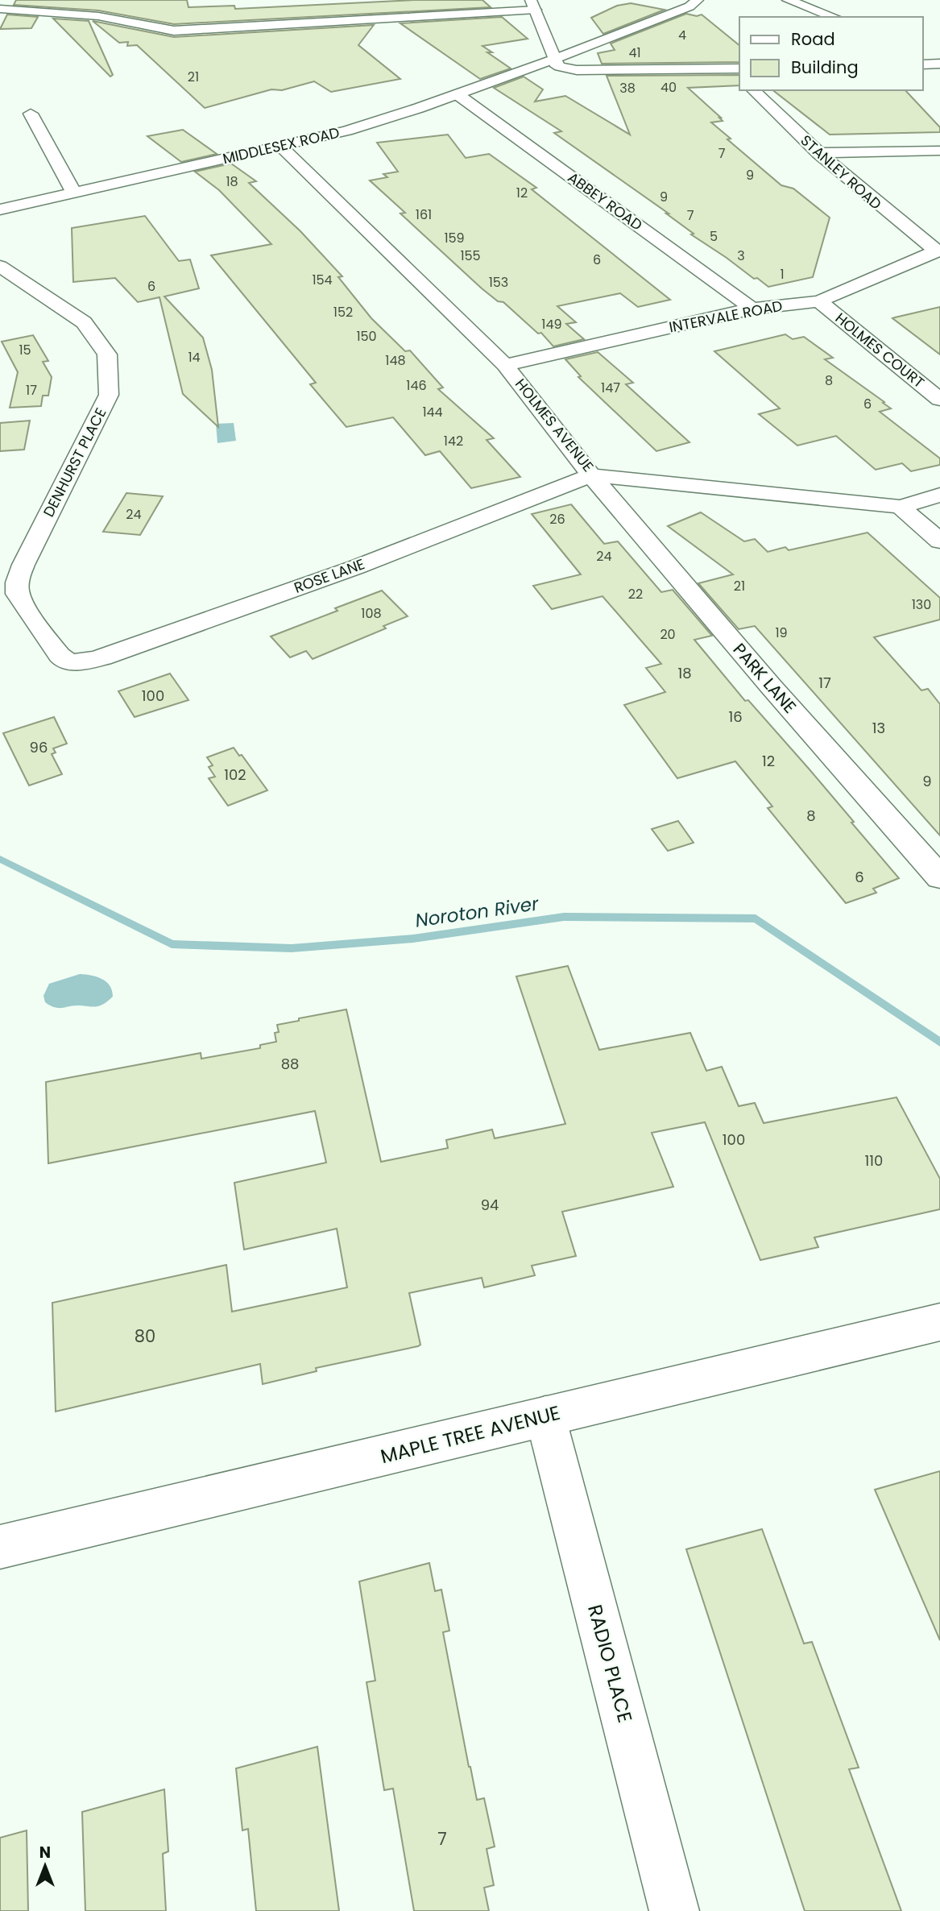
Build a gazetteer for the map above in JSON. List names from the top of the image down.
{
  "streets": {
    "street": [
      "MIDDLESEX ROAD",
      "STANLEY ROAD",
      "ABBEY ROAD",
      "INTERVALE ROAD",
      "HOLMES COURT",
      "HOLMES AVENUE",
      "DENHURST PLACE",
      "ROSE LANE",
      "PARK LANE",
      "MAPLE TREE AVENUE",
      "RADIO PLACE"
    ]
  },
  "crossings": [
    ["MIDDLESEX ROAD", "ABBEY ROAD"],
    ["MIDDLESEX ROAD", "HOLMES AVENUE"],
    ["STANLEY ROAD", "INTERVALE ROAD"],
    ["ABBEY ROAD", "INTERVALE ROAD"],
    ["INTERVALE ROAD", "HOLMES COURT"],
    ["INTERVALE ROAD", "HOLMES AVENUE"],
    ["HOLMES AVENUE", "ROSE LANE"],
    ["HOLMES AVENUE", "PARK LANE"],
    ["DENHURST PLACE", "ROSE LANE"],
    ["ROSE LANE", "PARK LANE"],
    ["MAPLE TREE AVENUE", "RADIO PLACE"]
  ],
  "water": ["Noroton River"],
  "house_numbers": [
    "4",
    "41",
    "21",
    "40",
    "38",
    "7",
    "9",
    "18",
    "12",
    "9",
    "161",
    "7",
    "5",
    "159",
    "155",
    "3",
    "6",
    "1",
    "154",
    "153",
    "6",
    "152",
    "149",
    "150",
    "15",
    "14",
    "148",
    "8",
    "146",
    "147",
    "17",
    "6",
    "144",
    "142",
    "24",
    "26",
    "24",
    "21",
    "22",
    "130",
    "108",
    "19",
    "20",
    "18",
    "17",
    "100",
    "16",
    "13",
    "96",
    "12",
    "102",
    "9",
    "8",
    "6",
    "88",
    "100",
    "110",
    "94",
    "80",
    "7"
  ],
  "legend": ["Road", "Building"],
  "north": "top"
}
